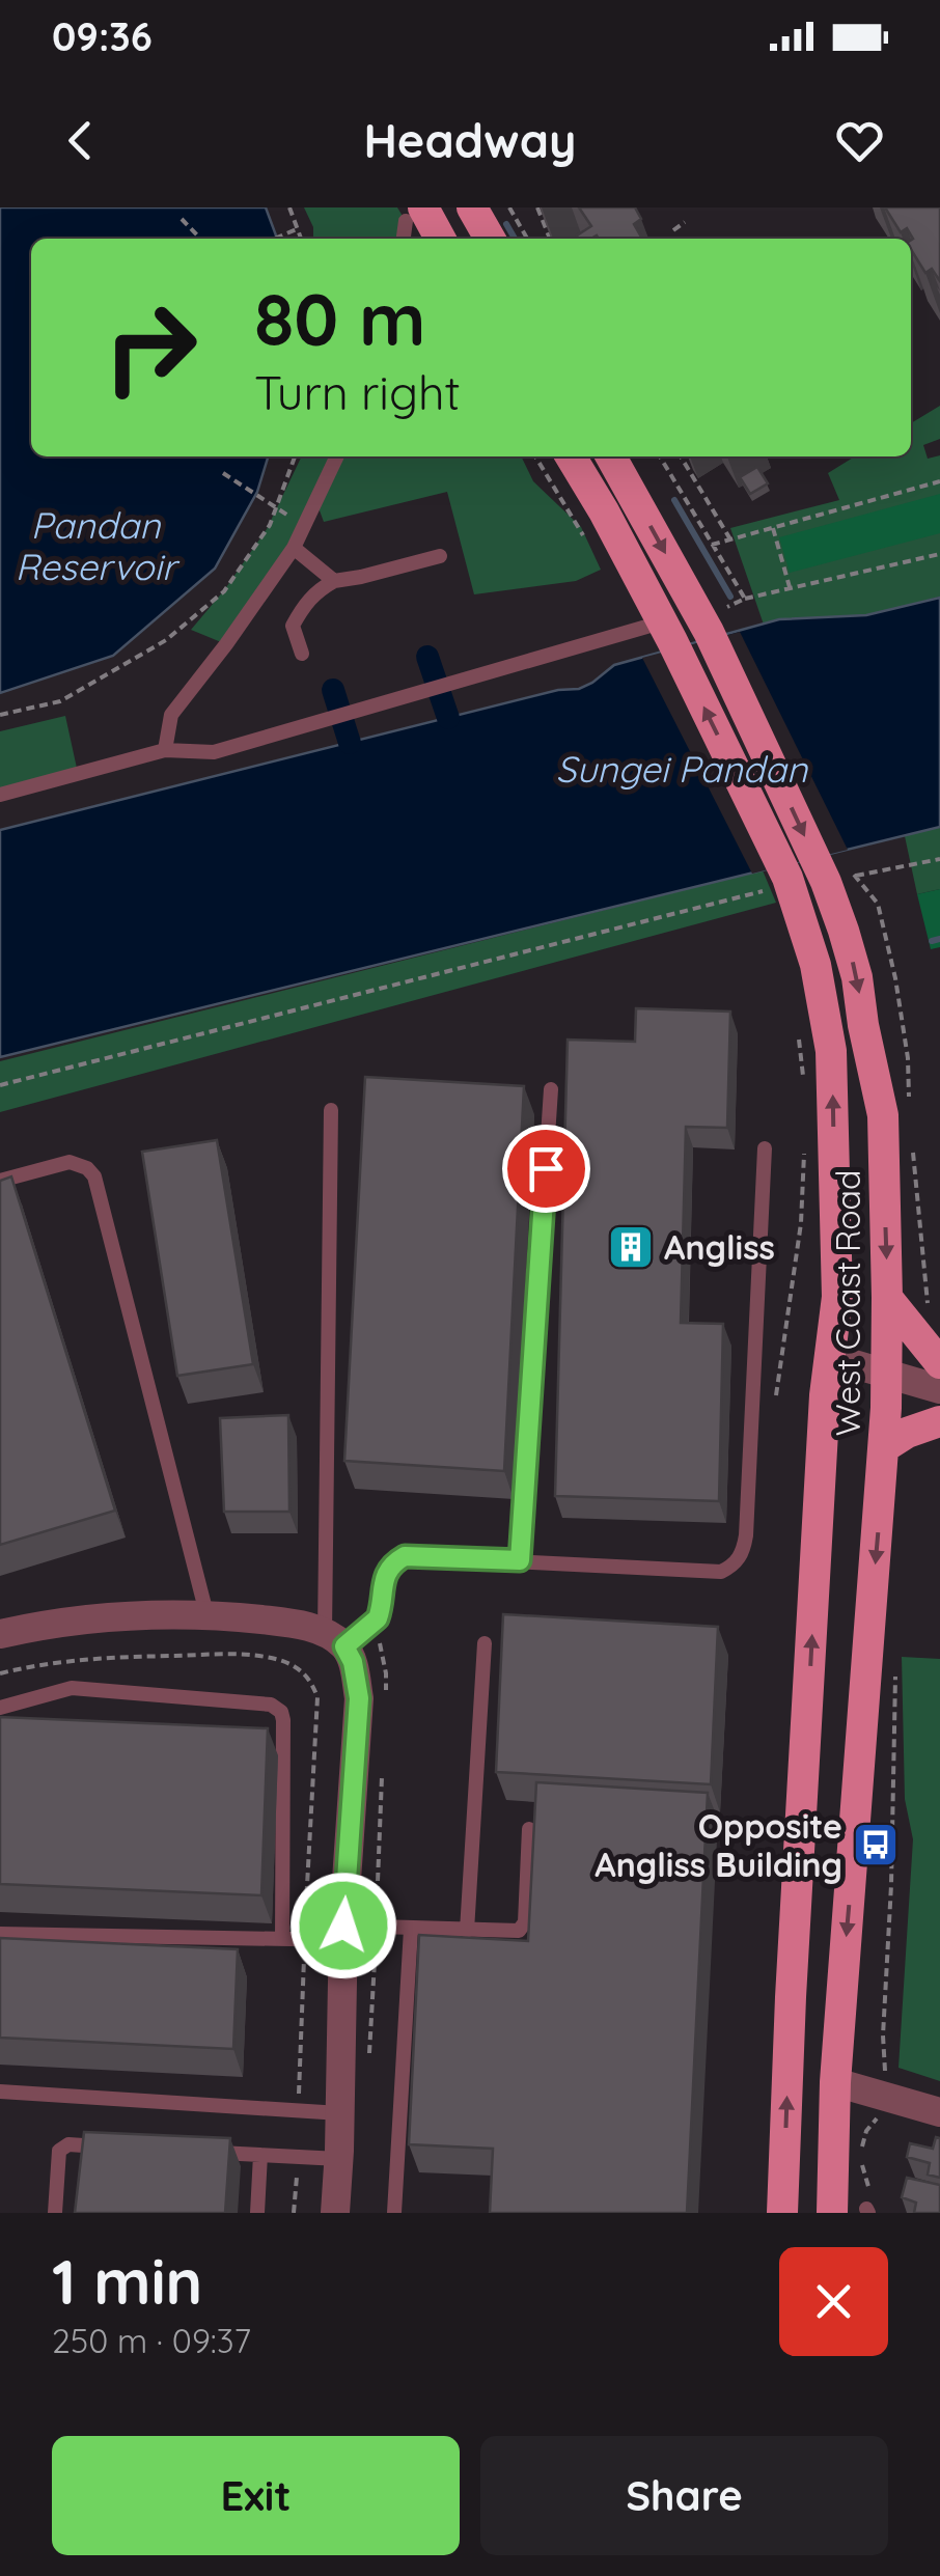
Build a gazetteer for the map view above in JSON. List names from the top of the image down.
{
  "streets": {
    "main road": ["West Coast Road"]
  },
  "water": ["Pandan Reservoir", "Sungei Pandan"],
  "places": {
    "building": ["Angliss"],
    "bus stop": ["Opposite Angliss Building"]
  },
  "page": {
    "status": "09:36",
    "header": "Headway",
    "turn": ["80 m", "Turn right"],
    "heading": ["1 min", "250 m · 09:37"],
    "buttons": ["Exit", "Share"]
  }
}
